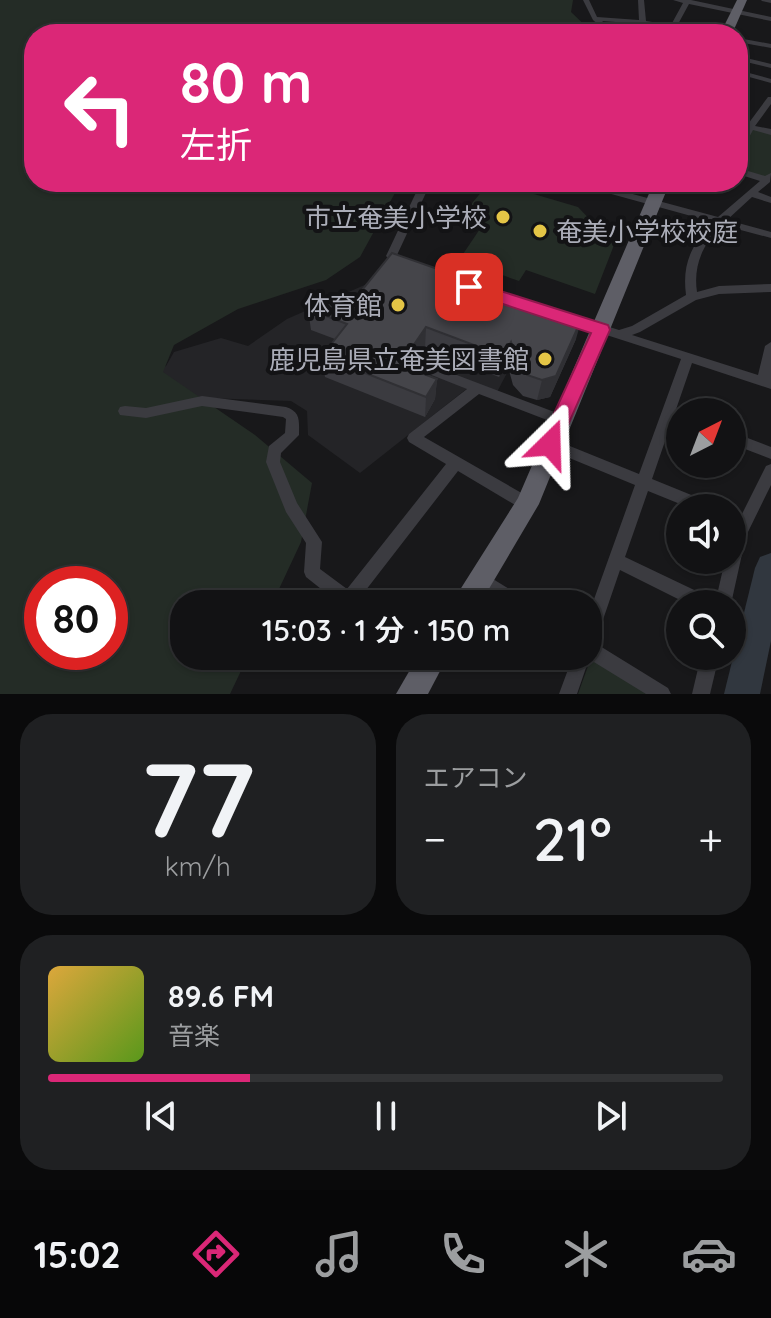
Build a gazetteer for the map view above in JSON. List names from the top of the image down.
{
  "places": [
    "市立奄美小学校",
    "奄美小学校校庭",
    "体育館",
    "鹿児島県立奄美図書館"
  ],
  "north": "top right",
  "page": {
    "turn": ["80 m", "左折"],
    "limit": "80",
    "trip": "15:03 · 1 分 · 150 m",
    "tile": [
      ["77", "km/h"],
      "エアコン"
    ],
    "heat": ["−", "21°", "+"],
    "song": ["89.6 FM", "音楽"],
    "tabs": "15:02"
  }
}
